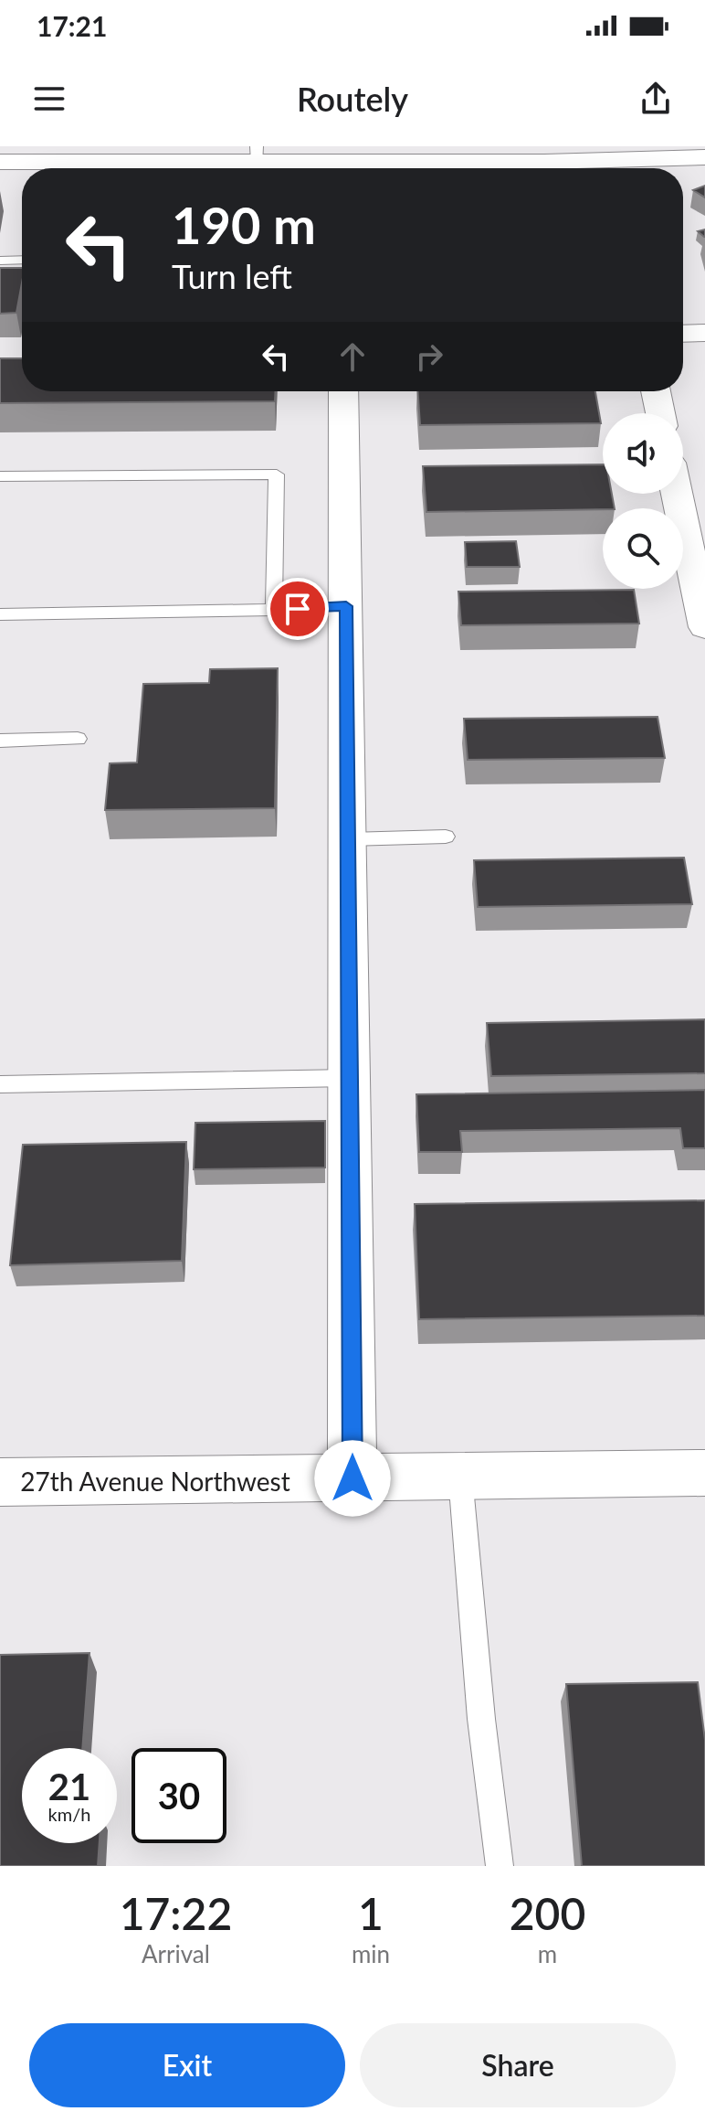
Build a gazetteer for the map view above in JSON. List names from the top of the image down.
{
  "streets": {
    "street": ["27th Avenue Northwest"]
  },
  "page": {
    "status": "17:21",
    "header": "Routely",
    "turn": ["190 m", "Turn left"],
    "speed": "21 km/h",
    "limit": "30",
    "eta": [
      "17:22",
      "Arrival",
      "1",
      "min",
      "200",
      "m"
    ],
    "buttons": ["Exit", "Share"]
  }
}
